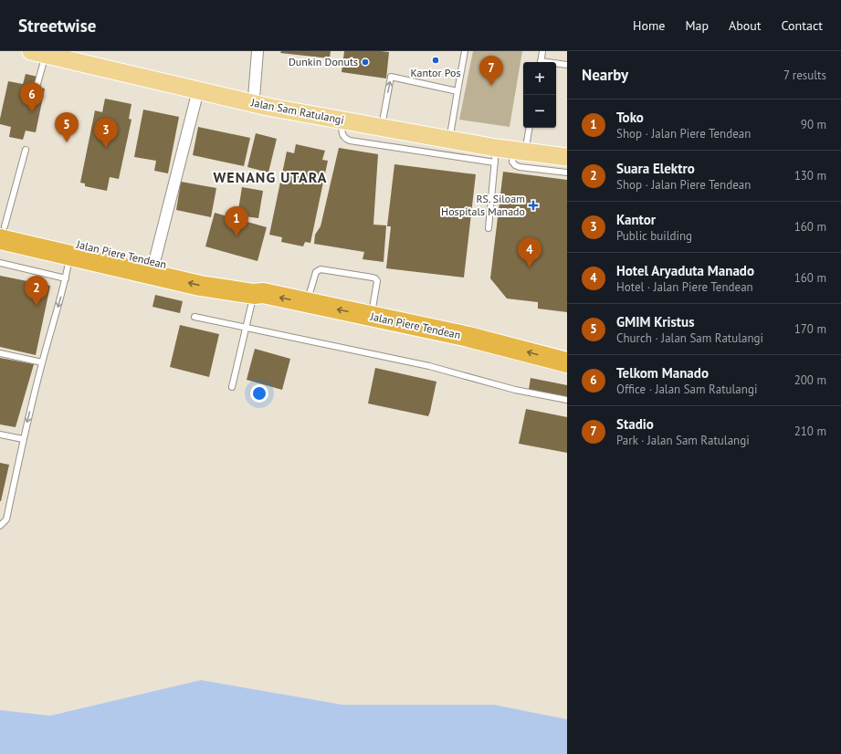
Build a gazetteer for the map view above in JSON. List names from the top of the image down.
{
  "streets": {
    "highway": ["Jalan Piere Tendean"],
    "main road": ["Jalan Sam Ratulangi"]
  },
  "districts": ["WENANG UTARA"],
  "places": {
    "other": ["Kantor Pos", "Dunkin Donuts"],
    "health": ["RS. Siloam Hospitals Manado"]
  },
  "page": {
    "header": "Streetwise",
    "nav": [
      "Home",
      "Map",
      "About",
      "Contact"
    ],
    "heading": ["Nearby", "7 results"],
    "pins": [
      "7",
      "6",
      "5",
      "3",
      "1",
      "4",
      "2"
    ],
    "map_buttons": ["+", "−"],
    "list": [
      {
        "mark": "1",
        "name": "Toko",
        "note": "Shop · Jalan Piere Tendean",
        "value": "90 m"
      },
      {
        "mark": "2",
        "name": "Suara Elektro",
        "note": "Shop · Jalan Piere Tendean",
        "value": "130 m"
      },
      {
        "mark": "3",
        "name": "Kantor",
        "note": "Public building",
        "value": "160 m"
      },
      {
        "mark": "4",
        "name": "Hotel Aryaduta Manado",
        "note": "Hotel · Jalan Piere Tendean",
        "value": "160 m"
      },
      {
        "mark": "5",
        "name": "GMIM Kristus",
        "note": "Church · Jalan Sam Ratulangi",
        "value": "170 m"
      },
      {
        "mark": "6",
        "name": "Telkom Manado",
        "note": "Office · Jalan Sam Ratulangi",
        "value": "200 m"
      },
      {
        "mark": "7",
        "name": "Stadio",
        "note": "Park · Jalan Sam Ratulangi",
        "value": "210 m"
      }
    ]
  }
}
